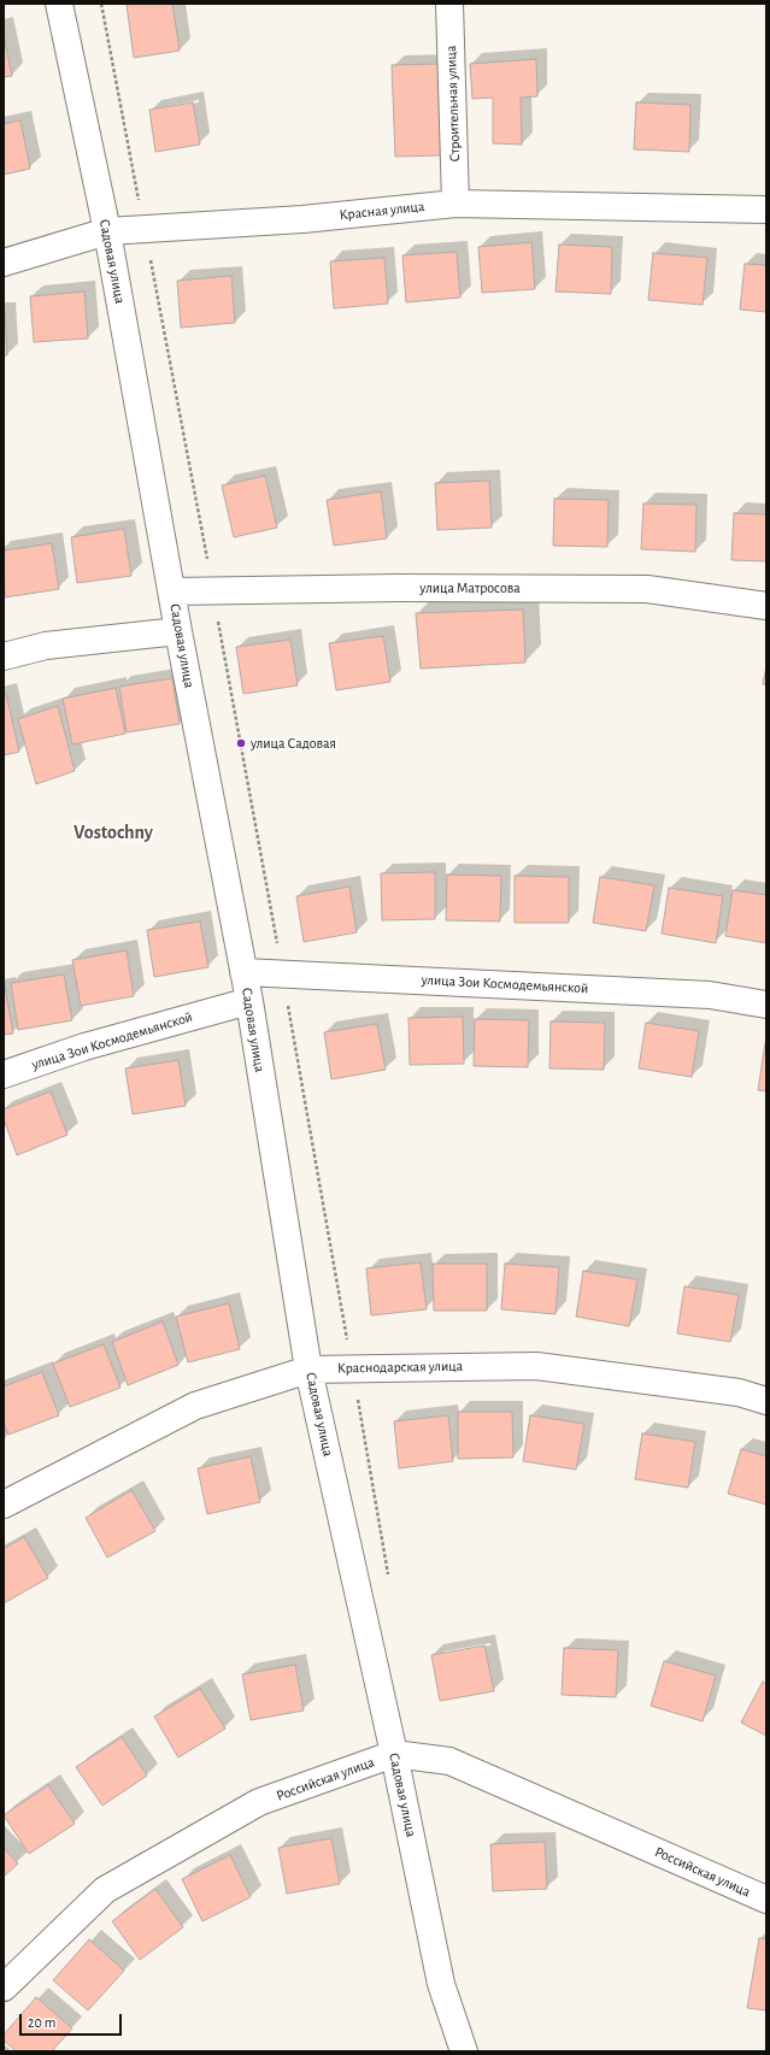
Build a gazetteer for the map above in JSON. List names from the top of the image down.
{
  "streets": {
    "street": [
      "Строительная улица",
      "Красная улица",
      "Садовая улица",
      "улица Матросова",
      "улица Зои Космодемьянской",
      "Краснодарская улица",
      "Российская улица"
    ]
  },
  "crossings": [
    ["Строительная улица", "Красная улица"],
    ["Красная улица", "Садовая улица"],
    ["Садовая улица", "улица Матросова"],
    ["Садовая улица", "улица Зои Космодемьянской"],
    ["Садовая улица", "Краснодарская улица"],
    ["Садовая улица", "Российская улица"]
  ],
  "districts": ["Vostochny"],
  "places": ["улица Садовая"],
  "scale_bar": "20 m"
}
